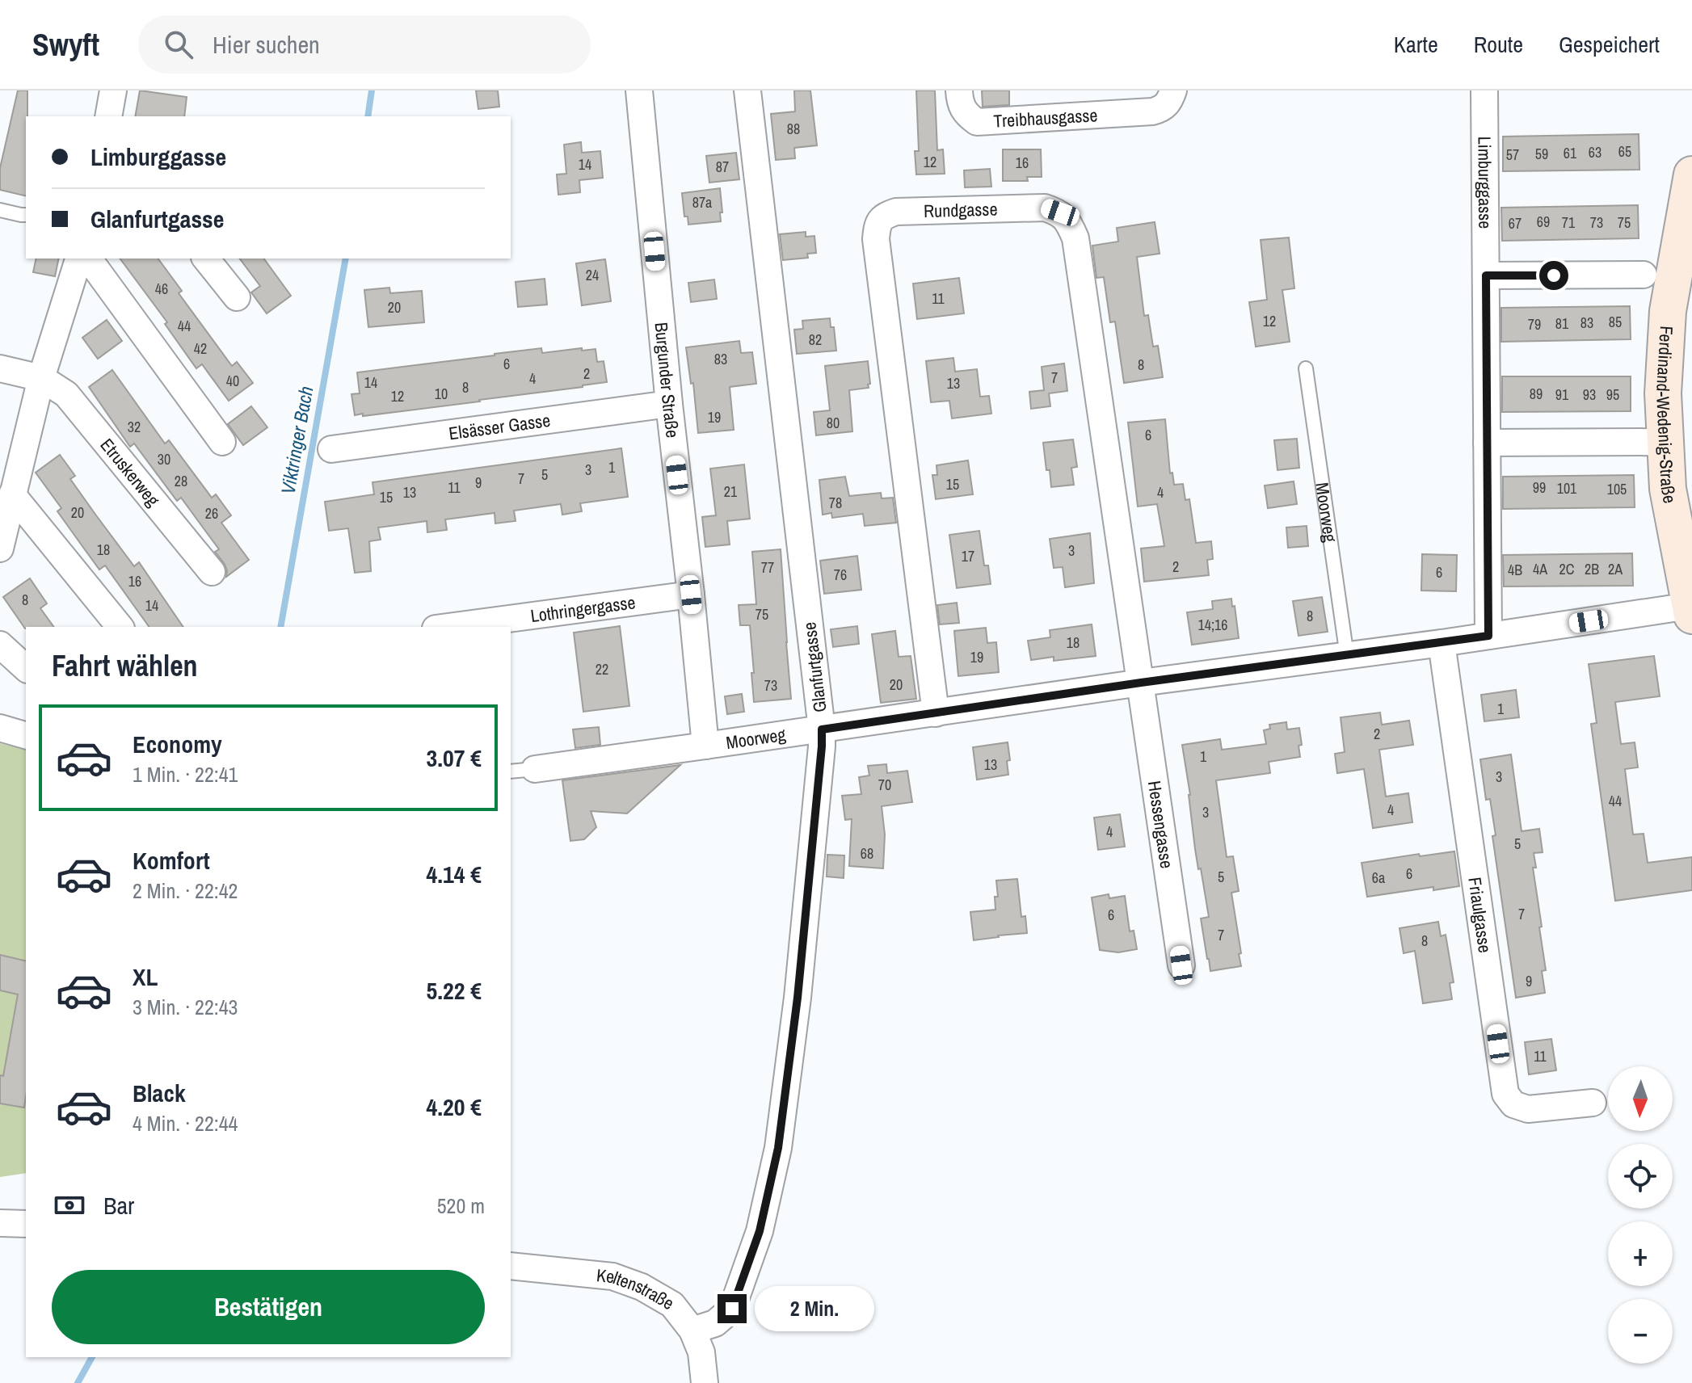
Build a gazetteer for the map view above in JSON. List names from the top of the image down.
{
  "streets": {
    "street": [
      "Treibhausgasse",
      "Limburggasse",
      "Rundgasse",
      "Burgunder Straße",
      "Ferdinand-Wedenig-Straße",
      "Elsässer Gasse",
      "Etruskerweg",
      "Moorweg",
      "Lothringergasse",
      "Glanfurtgasse",
      "Hessengasse",
      "Friaulgasse",
      "Keltenstraße"
    ]
  },
  "crossings": [
    ["Limburggasse", "Moorweg"],
    ["Rundgasse", "Moorweg"],
    ["Rundgasse", "Hessengasse"],
    ["Burgunder Straße", "Elsässer Gasse"],
    ["Burgunder Straße", "Moorweg"],
    ["Burgunder Straße", "Lothringergasse"],
    ["Ferdinand-Wedenig-Straße", "Moorweg"],
    ["Moorweg", "Glanfurtgasse"],
    ["Moorweg", "Hessengasse"],
    ["Moorweg", "Friaulgasse"],
    ["Glanfurtgasse", "Keltenstraße"]
  ],
  "water": ["Viktringer Bach"],
  "house_numbers": [
    "88",
    "65",
    "63",
    "61",
    "59",
    "57",
    "12",
    "16",
    "14",
    "87",
    "87a",
    "69",
    "71",
    "73",
    "75",
    "67",
    "24",
    "46",
    "11",
    "20",
    "12",
    "85",
    "83",
    "81",
    "79",
    "44",
    "82",
    "42",
    "83",
    "6",
    "8",
    "2",
    "7",
    "4",
    "40",
    "14",
    "13",
    "8",
    "10",
    "89",
    "91",
    "93",
    "95",
    "12",
    "19",
    "80",
    "32",
    "6",
    "30",
    "1",
    "3",
    "5",
    "7",
    "28",
    "9",
    "15",
    "11",
    "99",
    "101",
    "105",
    "21",
    "13",
    "4",
    "15",
    "78",
    "20",
    "26",
    "18",
    "3",
    "17",
    "2",
    "77",
    "4A",
    "2C",
    "2B",
    "2A",
    "4B",
    "6",
    "76",
    "16",
    "8",
    "14",
    "75",
    "8",
    "14;16",
    "18",
    "19",
    "22",
    "20",
    "73",
    "1",
    "2",
    "1",
    "13",
    "3",
    "70",
    "44",
    "4",
    "3",
    "4",
    "5",
    "68",
    "6",
    "5",
    "6a",
    "7",
    "6",
    "7",
    "8",
    "9",
    "11"
  ],
  "north": "bottom",
  "page": {
    "header": "Swyft",
    "search": "Hier suchen",
    "nav": ["Karte", "Route", "Gespeichert"],
    "banner": ["Limburggasse", "Glanfurtgasse"],
    "heading": "Fahrt wählen",
    "list": [
      {
        "name": "Economy",
        "note": "1 Min. · 22:41",
        "value": "3.07 €"
      },
      {
        "name": "Komfort",
        "note": "2 Min. · 22:42",
        "value": "4.14 €"
      },
      {
        "name": "XL",
        "note": "3 Min. · 22:43",
        "value": "5.22 €"
      },
      {
        "name": "Black",
        "note": "4 Min. · 22:44",
        "value": "4.20 €"
      }
    ],
    "map_buttons": ["+", "−"],
    "pay": ["Bar", "520 m"],
    "buttons": "Bestätigen",
    "bubble": "2 Min."
  }
}
